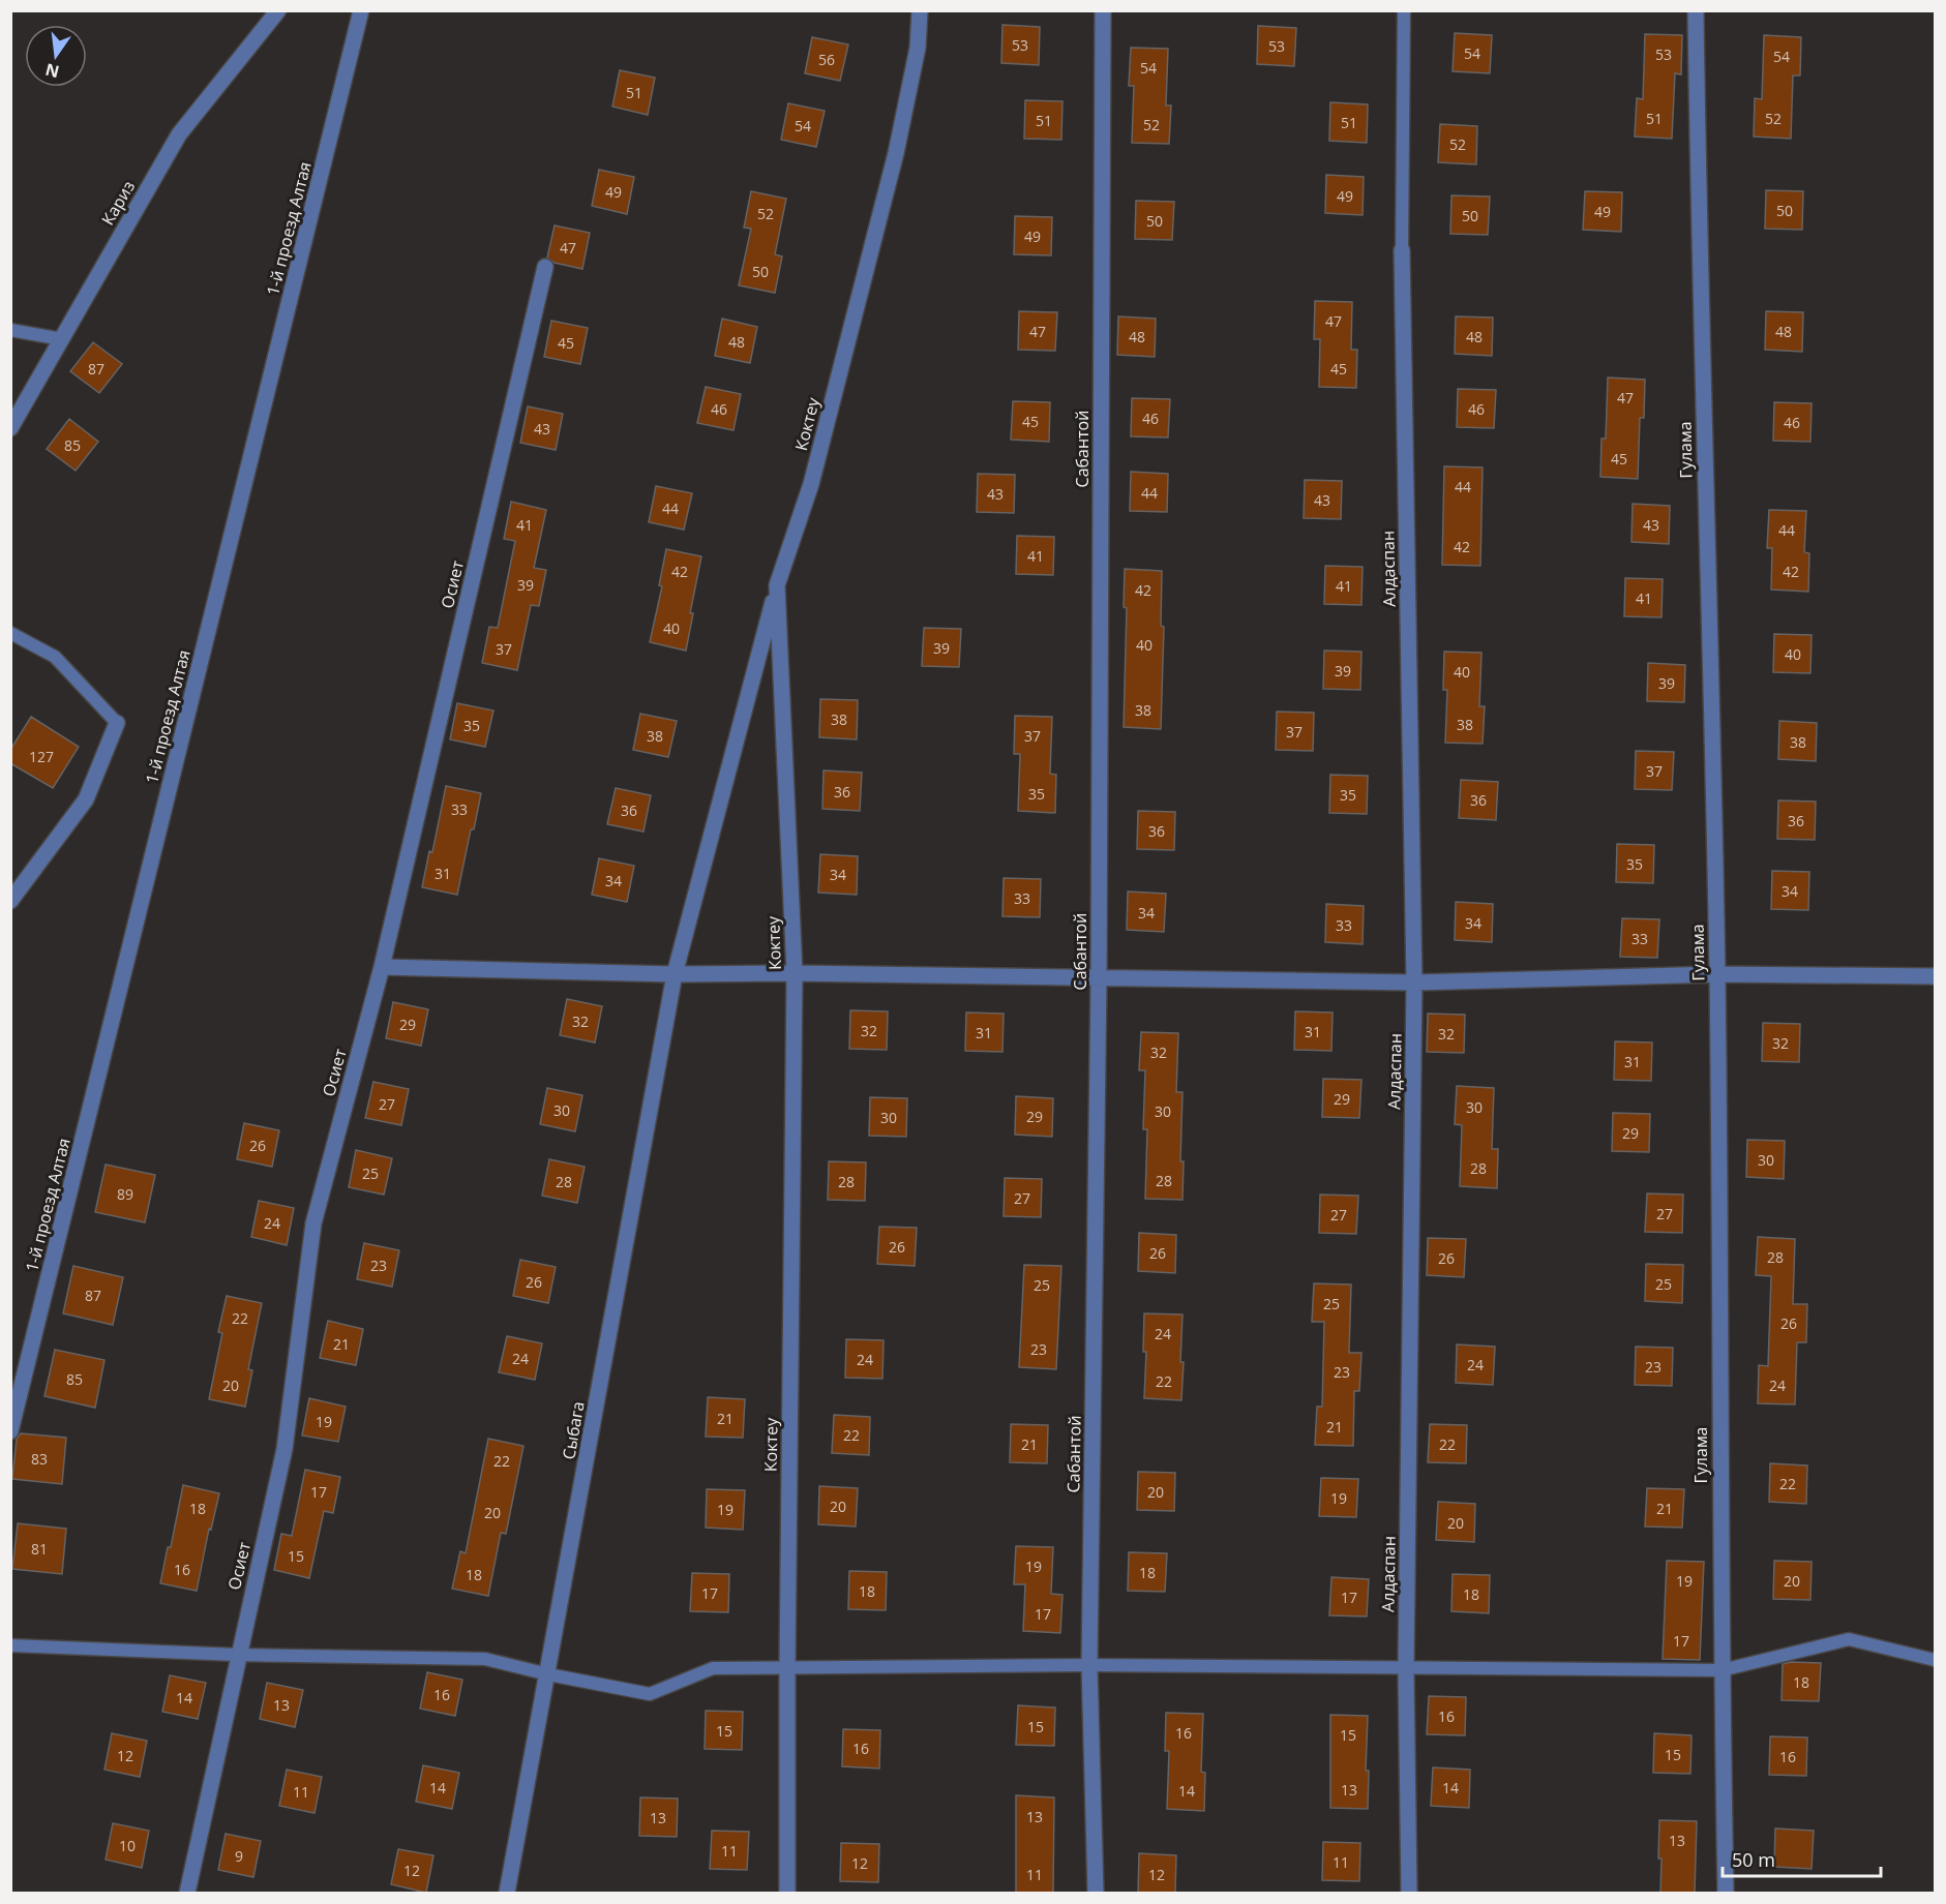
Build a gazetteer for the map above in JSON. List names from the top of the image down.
{
  "streets": {
    "street": [
      "Кариз",
      "1-й проезд Алтая",
      "Коктеу",
      "Сабантой",
      "Гулама",
      "Алдаспан",
      "Осиет",
      "Сыбага"
    ]
  },
  "crossings": [
    ["Коктеу", "Сыбага"]
  ],
  "house_numbers": [
    "53",
    "53",
    "54",
    "53",
    "54",
    "56",
    "54",
    "51",
    "51",
    "52",
    "51",
    "51",
    "52",
    "54",
    "52",
    "49",
    "49",
    "50",
    "49",
    "52",
    "50",
    "50",
    "49",
    "47",
    "50",
    "47",
    "47",
    "48",
    "48",
    "48",
    "48",
    "45",
    "87",
    "45",
    "47",
    "46",
    "46",
    "46",
    "45",
    "46",
    "43",
    "85",
    "45",
    "44",
    "44",
    "43",
    "43",
    "44",
    "41",
    "43",
    "44",
    "42",
    "41",
    "42",
    "42",
    "39",
    "41",
    "42",
    "41",
    "40",
    "40",
    "39",
    "37",
    "40",
    "39",
    "40",
    "39",
    "38",
    "38",
    "38",
    "35",
    "37",
    "38",
    "37",
    "38",
    "127",
    "37",
    "36",
    "35",
    "35",
    "36",
    "33",
    "36",
    "36",
    "36",
    "35",
    "31",
    "34",
    "34",
    "34",
    "33",
    "34",
    "34",
    "33",
    "33",
    "32",
    "29",
    "32",
    "31",
    "31",
    "32",
    "32",
    "32",
    "31",
    "29",
    "27",
    "30",
    "30",
    "30",
    "29",
    "30",
    "29",
    "26",
    "30",
    "28",
    "25",
    "28",
    "28",
    "28",
    "89",
    "27",
    "27",
    "27",
    "24",
    "26",
    "26",
    "28",
    "26",
    "23",
    "26",
    "25",
    "25",
    "87",
    "25",
    "22",
    "26",
    "24",
    "21",
    "23",
    "24",
    "24",
    "24",
    "23",
    "23",
    "85",
    "22",
    "20",
    "24",
    "21",
    "19",
    "21",
    "22",
    "21",
    "22",
    "83",
    "22",
    "22",
    "17",
    "20",
    "19",
    "20",
    "18",
    "21",
    "19",
    "20",
    "20",
    "81",
    "15",
    "19",
    "16",
    "18",
    "18",
    "19",
    "20",
    "18",
    "17",
    "18",
    "17",
    "17",
    "17",
    "18",
    "16",
    "14",
    "13",
    "16",
    "15",
    "15",
    "16",
    "15",
    "16",
    "15",
    "12",
    "16",
    "14",
    "14",
    "13",
    "14",
    "11",
    "13",
    "13",
    "13",
    "10",
    "11",
    "9",
    "11",
    "12",
    "12",
    "11",
    "12"
  ],
  "scale_bar": "50 m",
  "north": "bottom"
}
